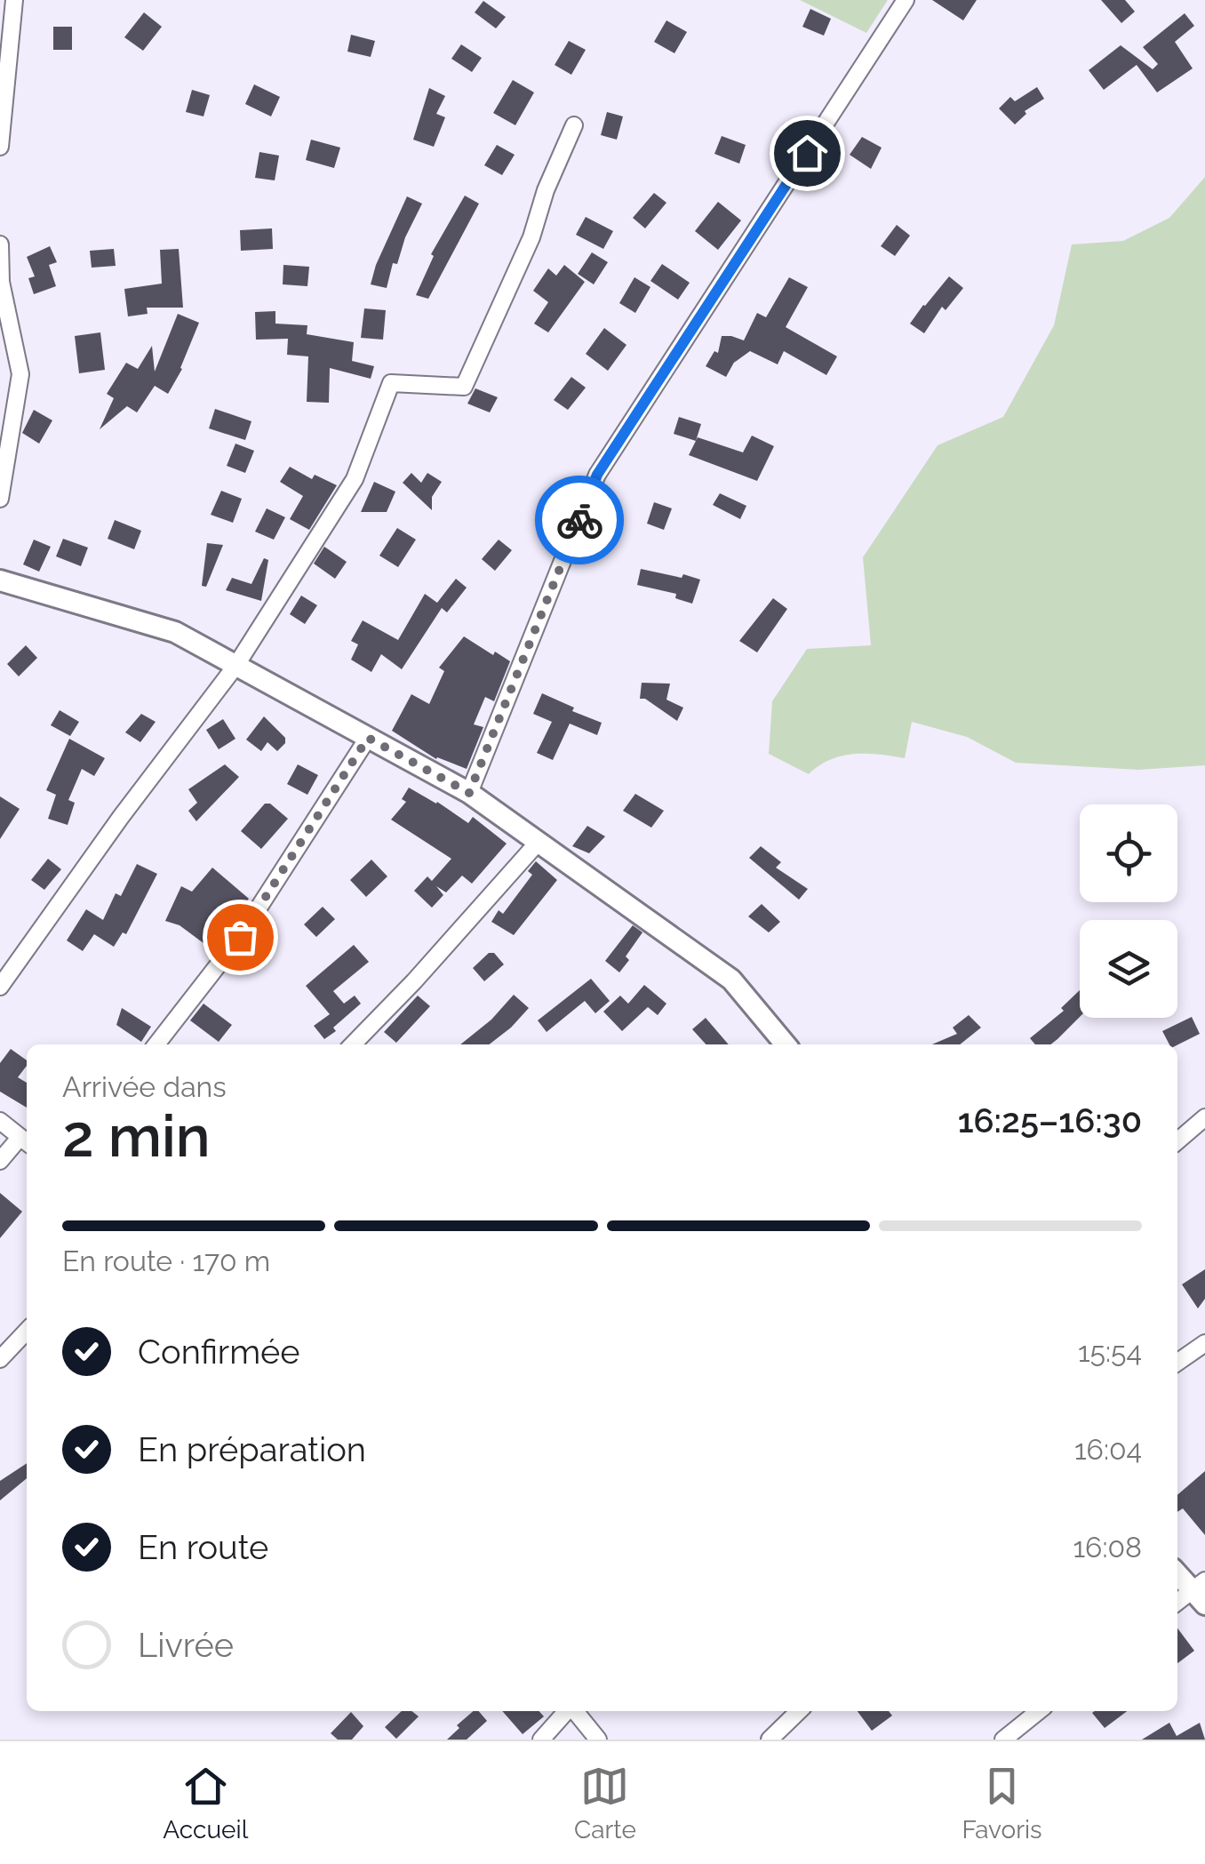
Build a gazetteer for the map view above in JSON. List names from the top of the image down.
{
  "page": {
    "heading": ["2 min", "Arrivée dans", "16:25–16:30"],
    "bar": "En route · 170 m",
    "list": [
      ["Confirmée", "15:54"],
      ["En préparation", "16:04"],
      ["En route", "16:08"],
      "Livrée"
    ],
    "tabs": ["Accueil", "Carte", "Favoris"]
  }
}
